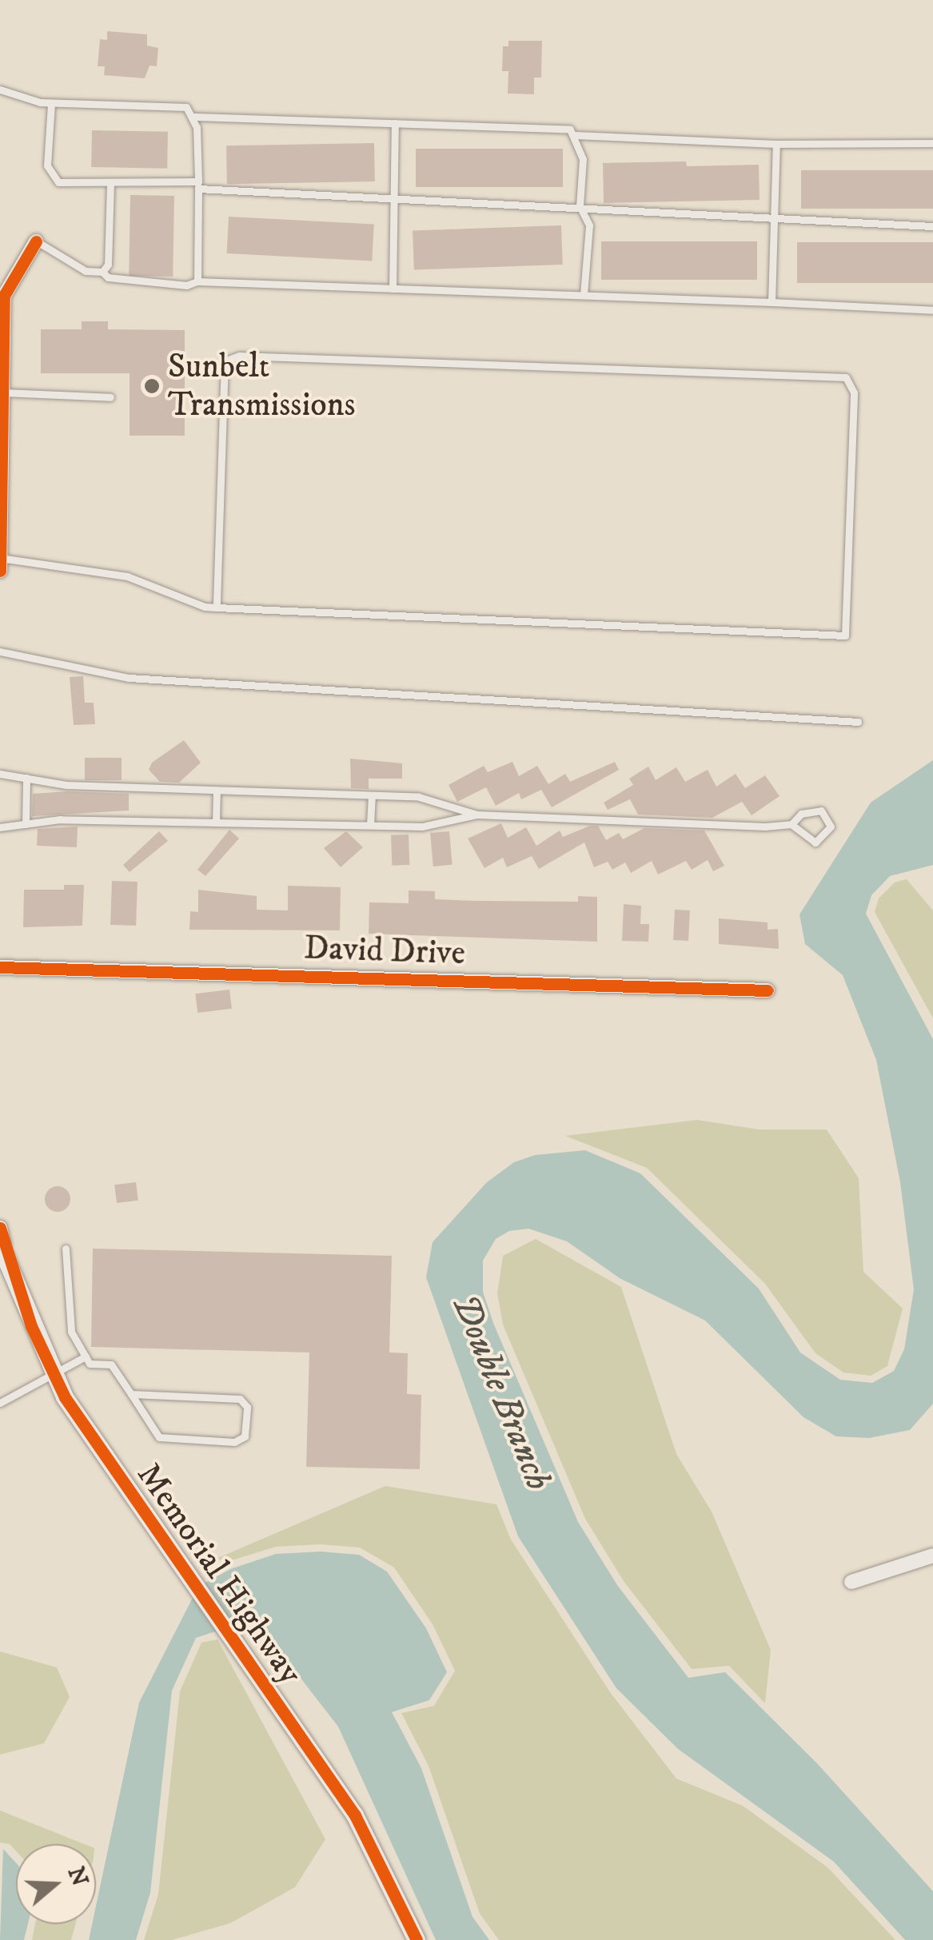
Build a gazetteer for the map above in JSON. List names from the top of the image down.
{
  "streets": {
    "street": ["David Drive", "Memorial Highway"]
  },
  "water": ["Double Branch"],
  "places": ["Sunbelt Transmissions"],
  "north": "right"
}
